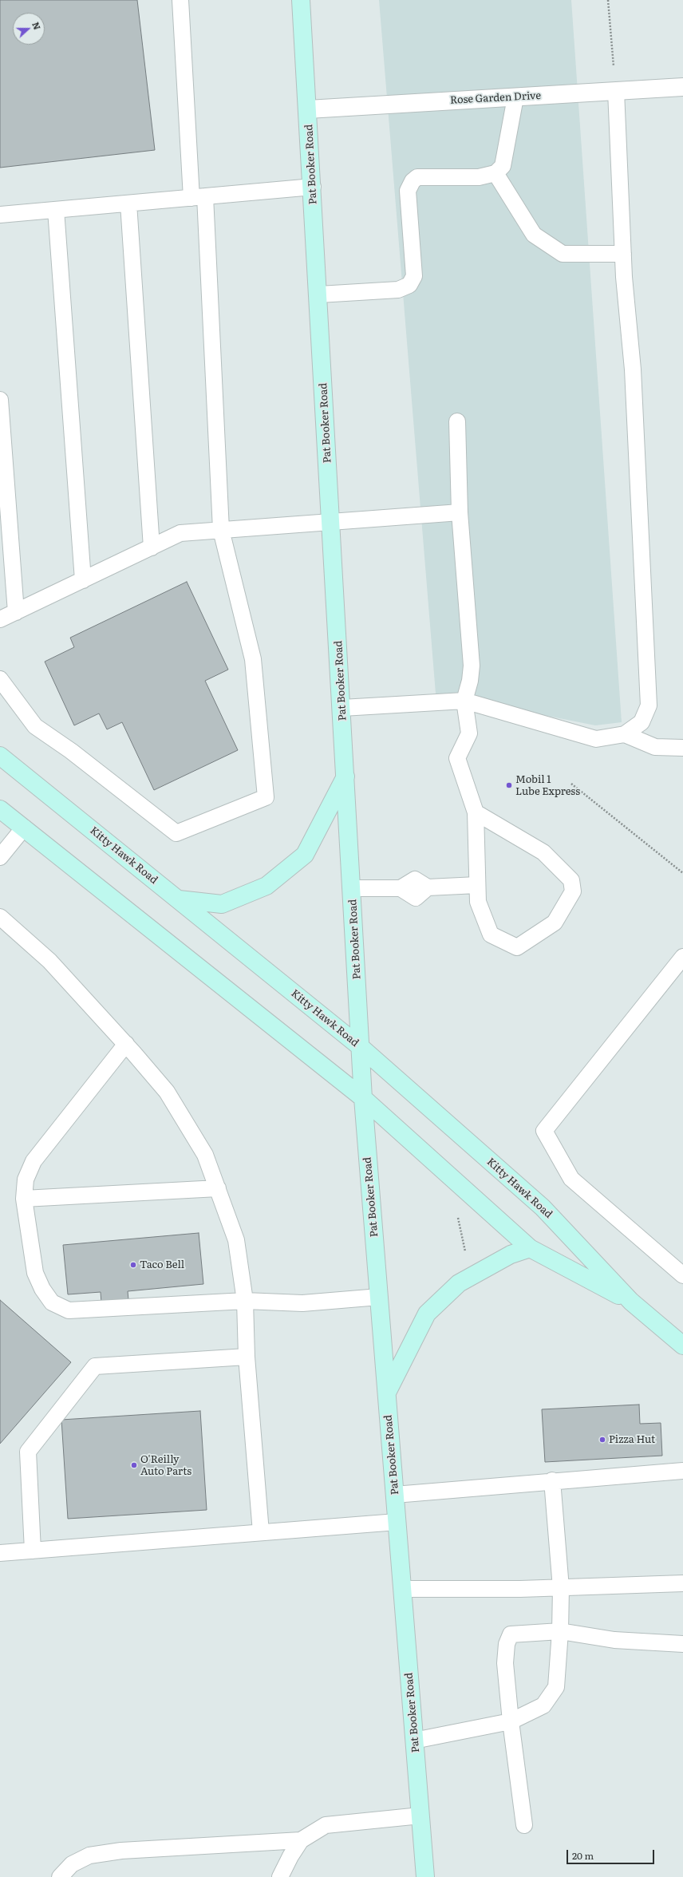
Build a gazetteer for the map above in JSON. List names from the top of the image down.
{
  "streets": {
    "main road": ["Pat Booker Road", "Kitty Hawk Road"],
    "street": ["Rose Garden Drive"]
  },
  "crossings": [
    ["Rose Garden Drive", "Pat Booker Road"],
    ["Pat Booker Road", "Kitty Hawk Road"]
  ],
  "places": [
    "Mobil 1 Lube Express",
    "Taco Bell",
    "Pizza Hut",
    "O'Reilly Auto Parts"
  ],
  "scale_bar": "20 m",
  "north": "right"
}
